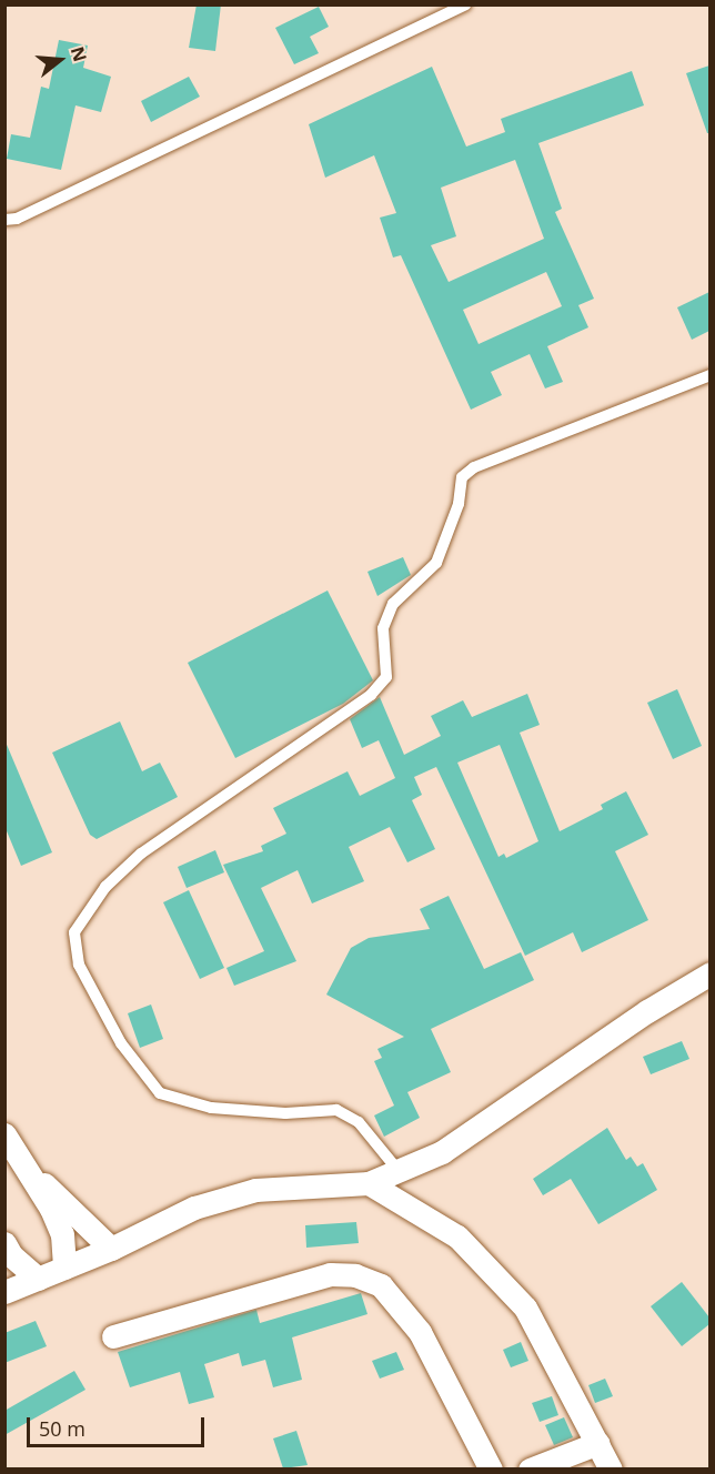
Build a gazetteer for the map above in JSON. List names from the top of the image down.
{
  "scale_bar": "50 m",
  "north": "right"
}
